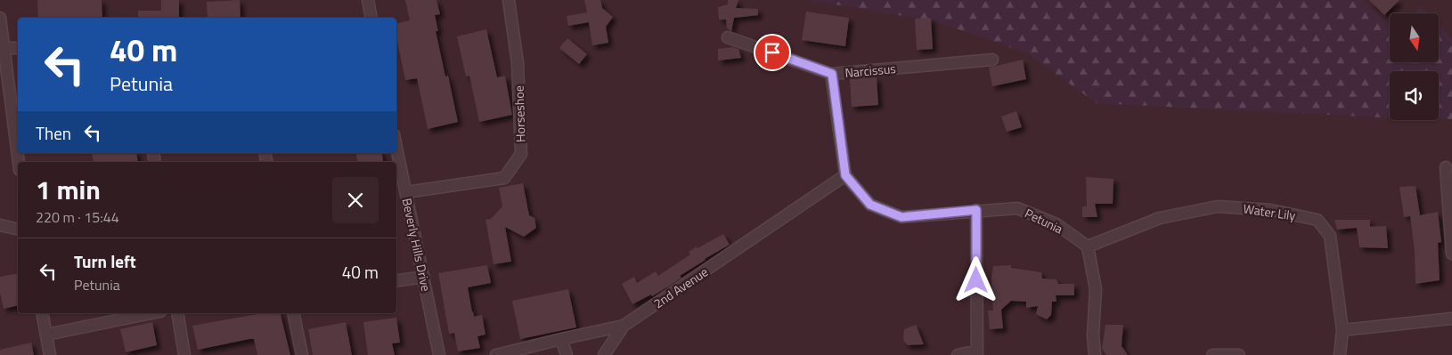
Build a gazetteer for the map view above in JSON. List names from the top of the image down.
{
  "streets": {
    "street": [
      "Narcissus",
      "Horseshoe",
      "Water Lily",
      "Petunia",
      "Beverly Hills Drive",
      "2nd Avenue"
    ]
  },
  "crossings": [
    ["Horseshoe", "Beverly Hills Drive"],
    ["Water Lily", "Petunia"],
    ["Petunia", "2nd Avenue"]
  ],
  "north": "bottom",
  "page": {
    "turn": ["40 m", "Petunia"],
    "then": "Then",
    "heading": ["1 min", "220 m · 15:44"],
    "list": [
      {
        "name": "Turn left",
        "note": "Petunia",
        "value": "40 m"
      }
    ]
  }
}
